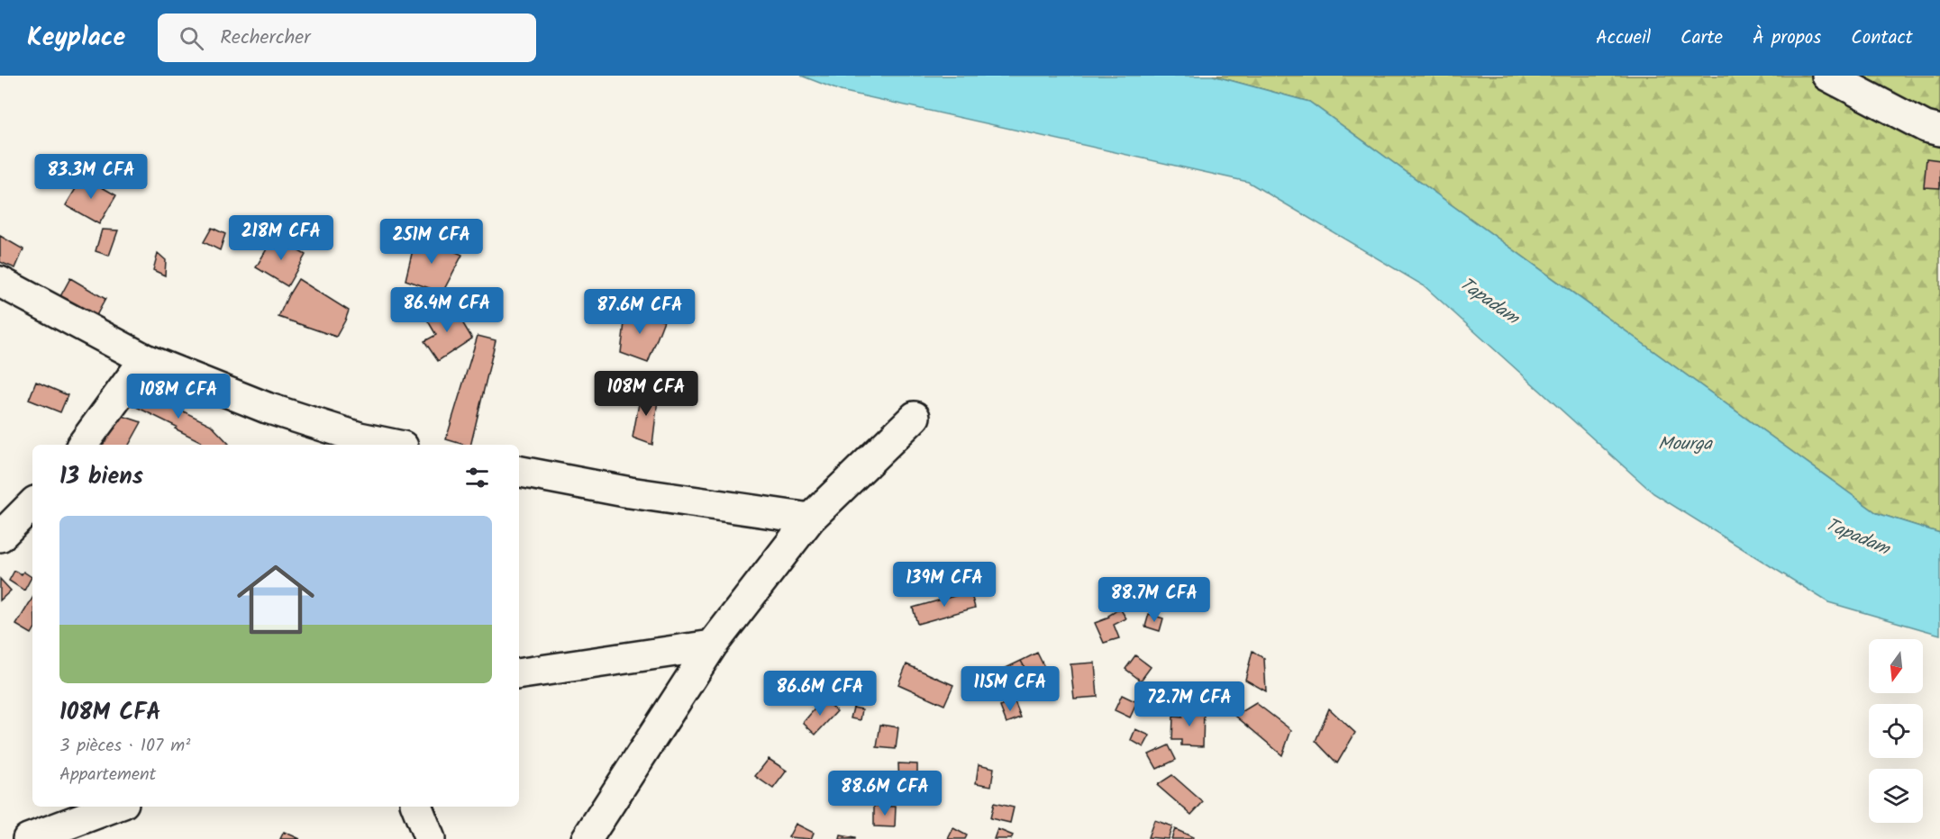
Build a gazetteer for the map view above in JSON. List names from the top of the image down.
{
  "water": ["Tapadam", "Mourga"],
  "north": "bottom",
  "page": {
    "header": "Keyplace",
    "search": "Rechercher",
    "nav": [
      "Accueil",
      "Carte",
      "À propos",
      "Contact"
    ],
    "price": [
      "83.3M CFA",
      "218M CFA",
      "251M CFA",
      "86.4M CFA",
      "87.6M CFA",
      "108M CFA",
      "108M CFA",
      "139M CFA",
      "88.7M CFA",
      "115M CFA",
      "86.6M CFA",
      "72.7M CFA",
      "88.6M CFA"
    ],
    "heading": "13 biens",
    "list": [
      {
        "name": "108M CFA",
        "note": "3 pièces · 107 m² · Appartement"
      }
    ]
  }
}
